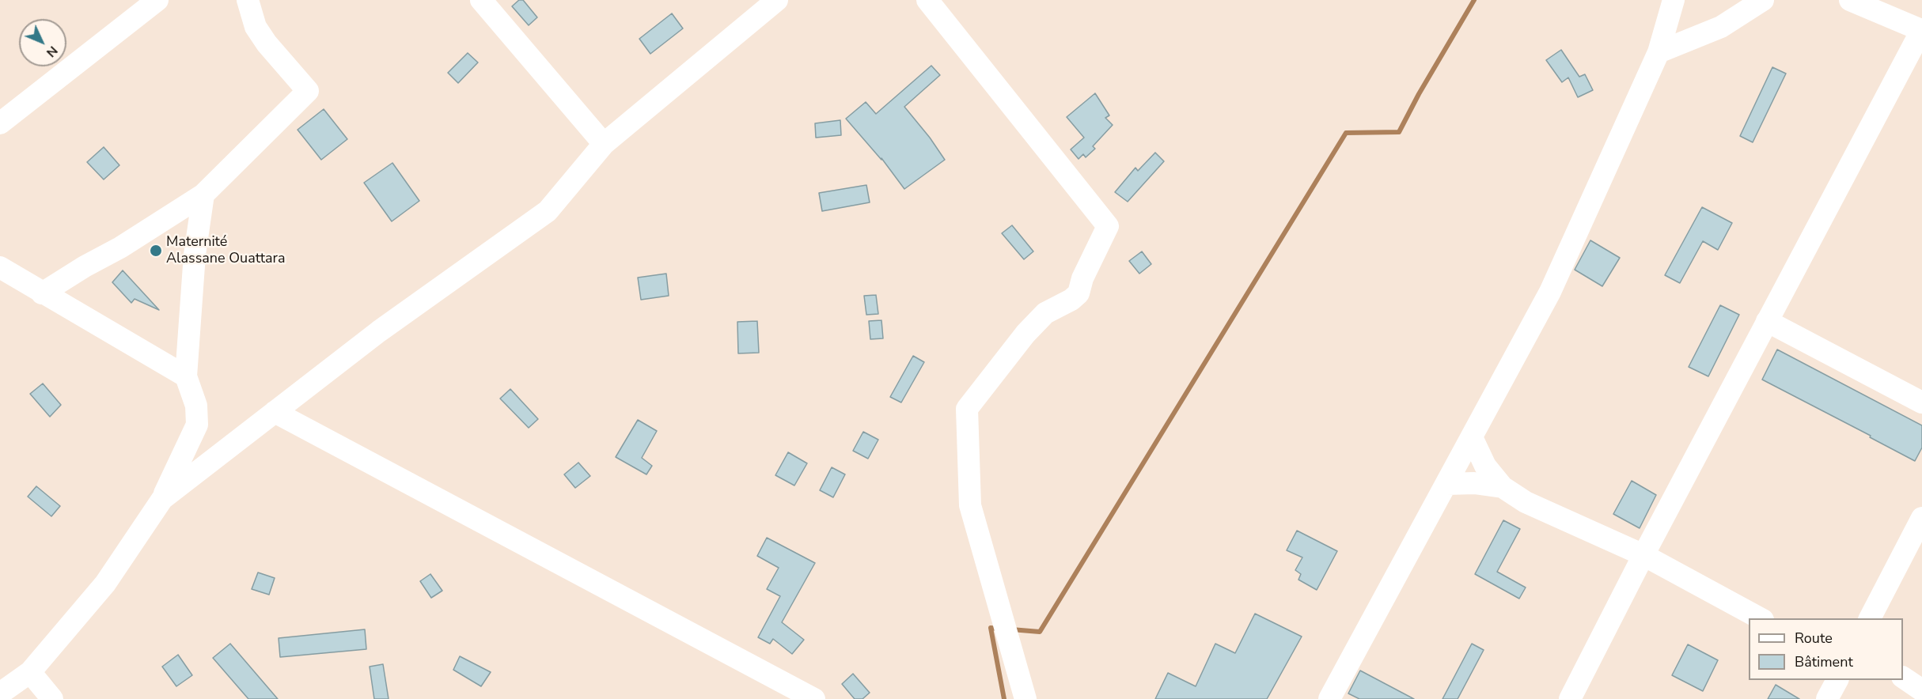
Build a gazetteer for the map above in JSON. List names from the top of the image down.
{
  "places": ["Maternité Alassane Ouattara"],
  "legend": ["Route", "Bâtiment"],
  "north": "bottom right"
}
